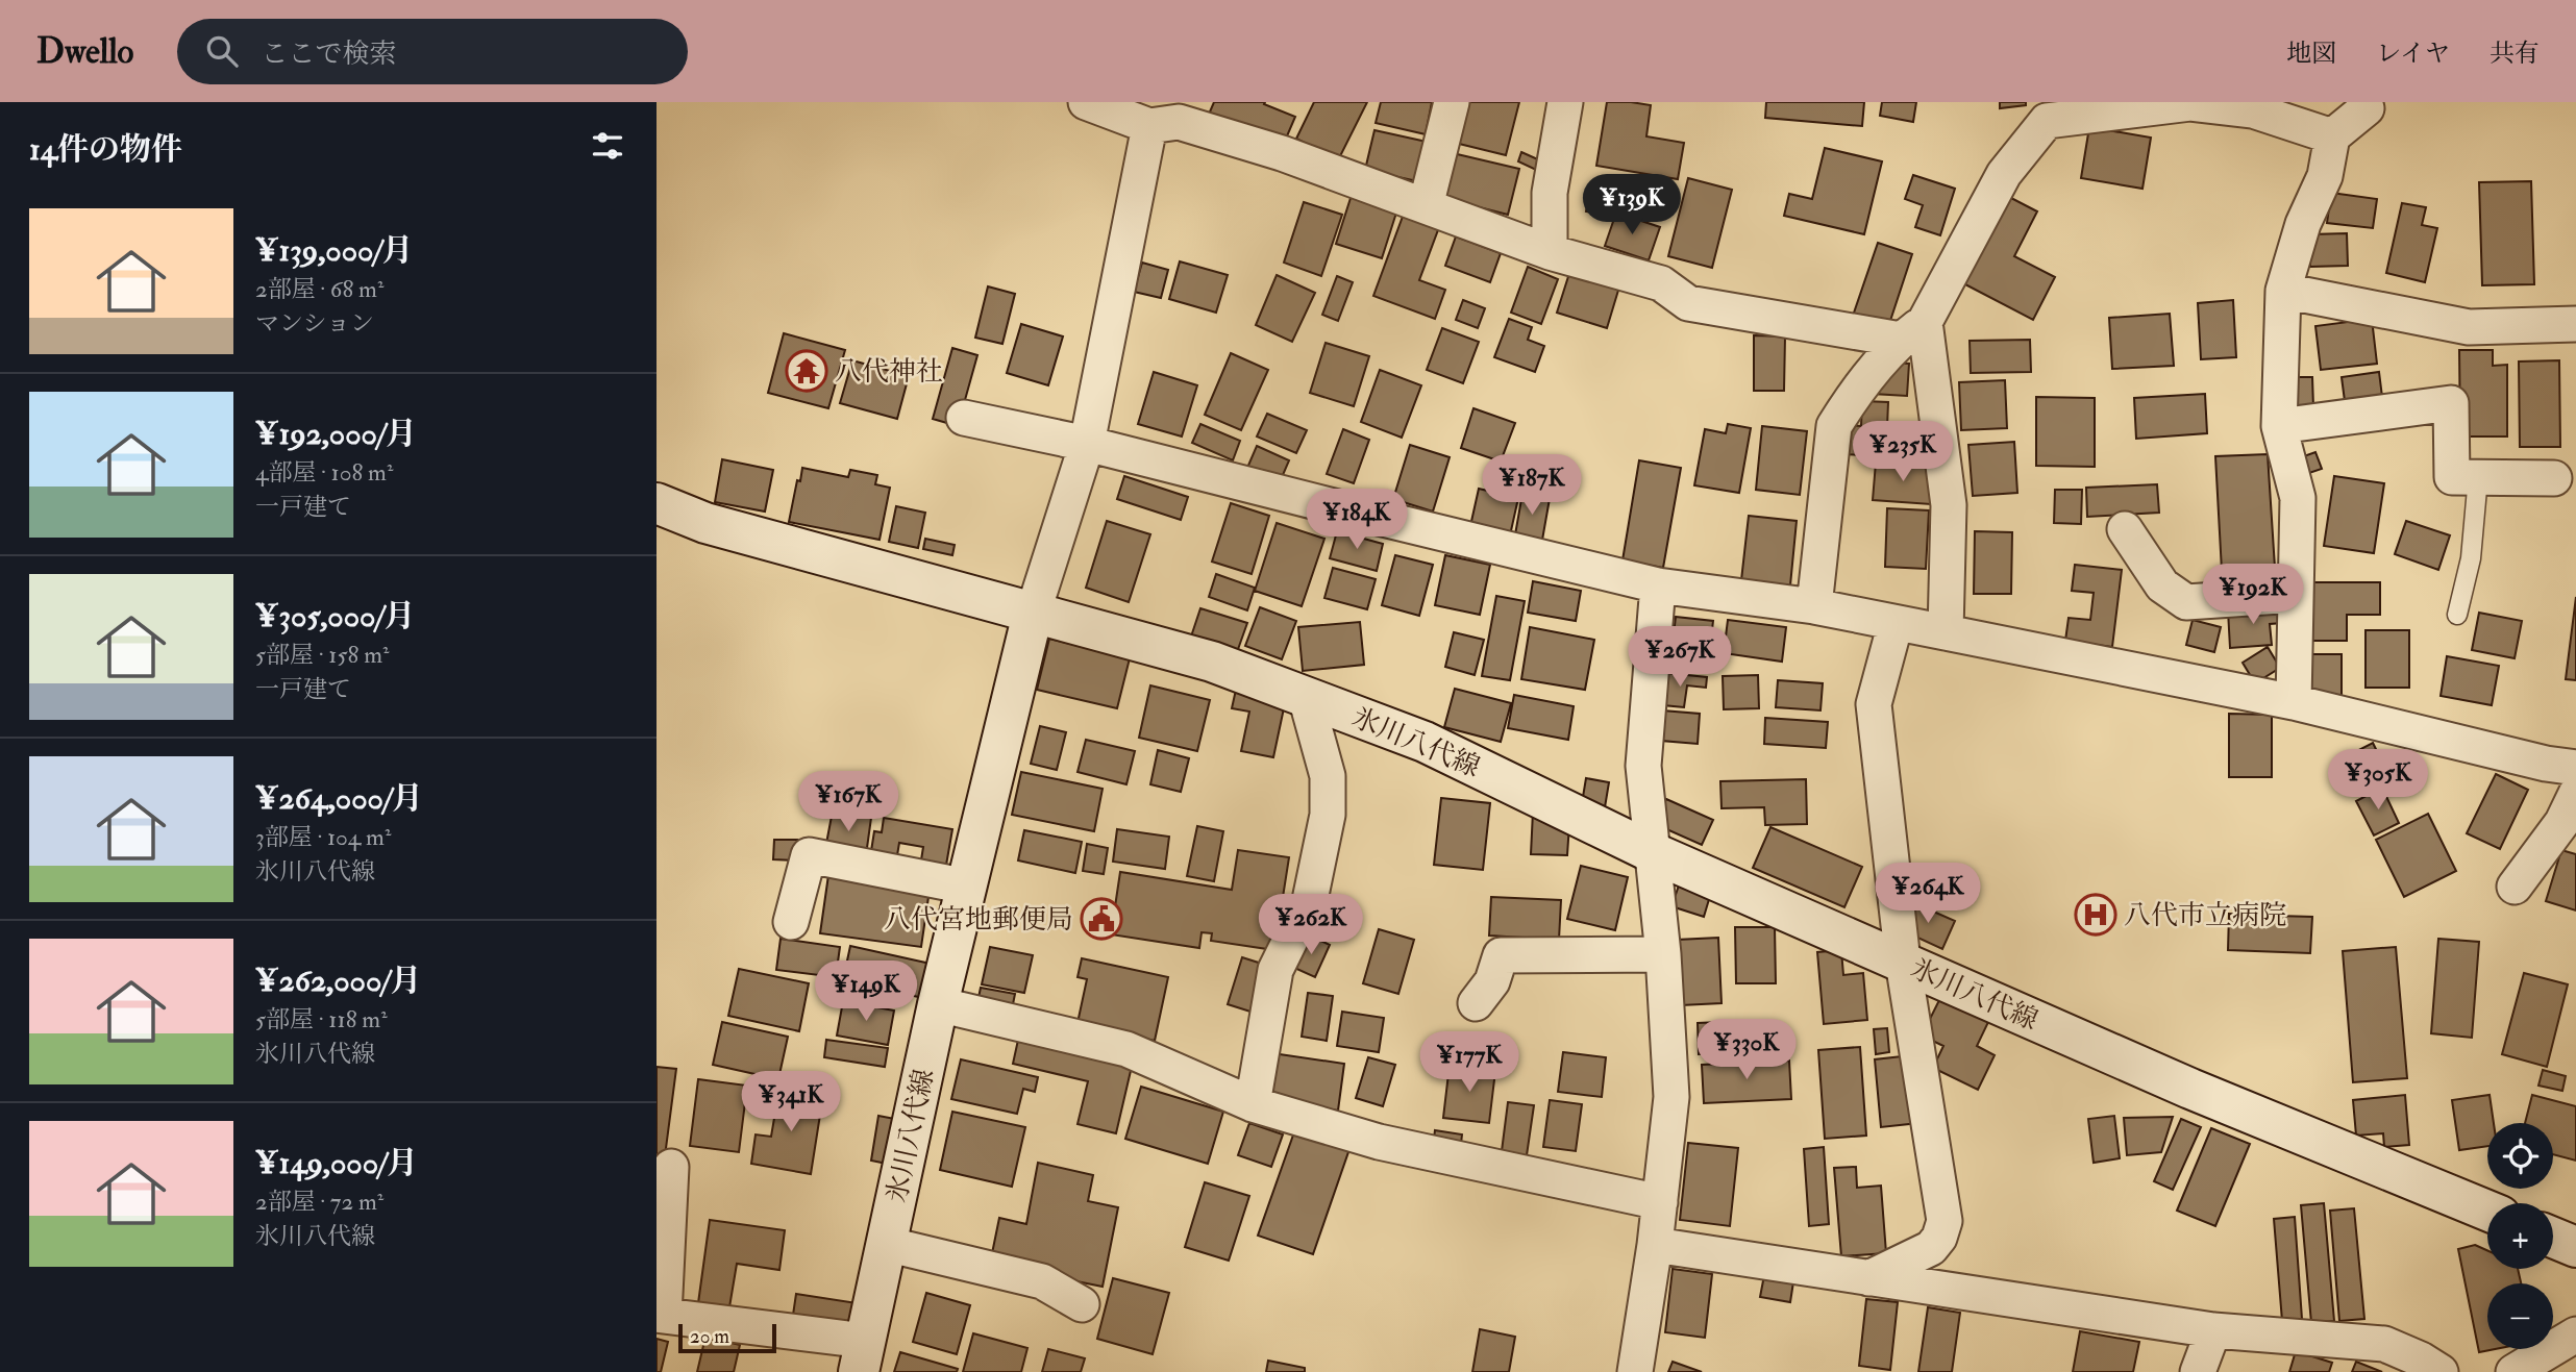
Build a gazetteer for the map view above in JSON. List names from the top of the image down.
{
  "streets": {
    "main road": ["氷川八代線"]
  },
  "places": {
    "temple": ["八代神社"],
    "hospital": ["八代市立病院"],
    "public building": ["八代宮地郵便局"]
  },
  "scale_bar": "20 m",
  "page": {
    "header": "Dwello",
    "search": "ここで検索",
    "nav": ["地図", "レイヤ", "共有"],
    "heading": "14件の物件",
    "price": [
      "¥139K",
      "¥235K",
      "¥187K",
      "¥184K",
      "¥192K",
      "¥267K",
      "¥305K",
      "¥167K",
      "¥264K",
      "¥262K",
      "¥149K",
      "¥330K",
      "¥177K",
      "¥341K"
    ],
    "list": [
      {
        "name": "¥139,000/月",
        "note": "2部屋 · 68 m² · マンション"
      },
      {
        "name": "¥192,000/月",
        "note": "4部屋 · 108 m² · 一戸建て"
      },
      {
        "name": "¥305,000/月",
        "note": "5部屋 · 158 m² · 一戸建て"
      },
      {
        "name": "¥264,000/月",
        "note": "3部屋 · 104 m² · 氷川八代線"
      },
      {
        "name": "¥262,000/月",
        "note": "5部屋 · 118 m² · 氷川八代線"
      },
      {
        "name": "¥149,000/月",
        "note": "2部屋 · 72 m² · 氷川八代線"
      }
    ],
    "map_buttons": ["+", "−"],
    "scale": "20 m"
  }
}
